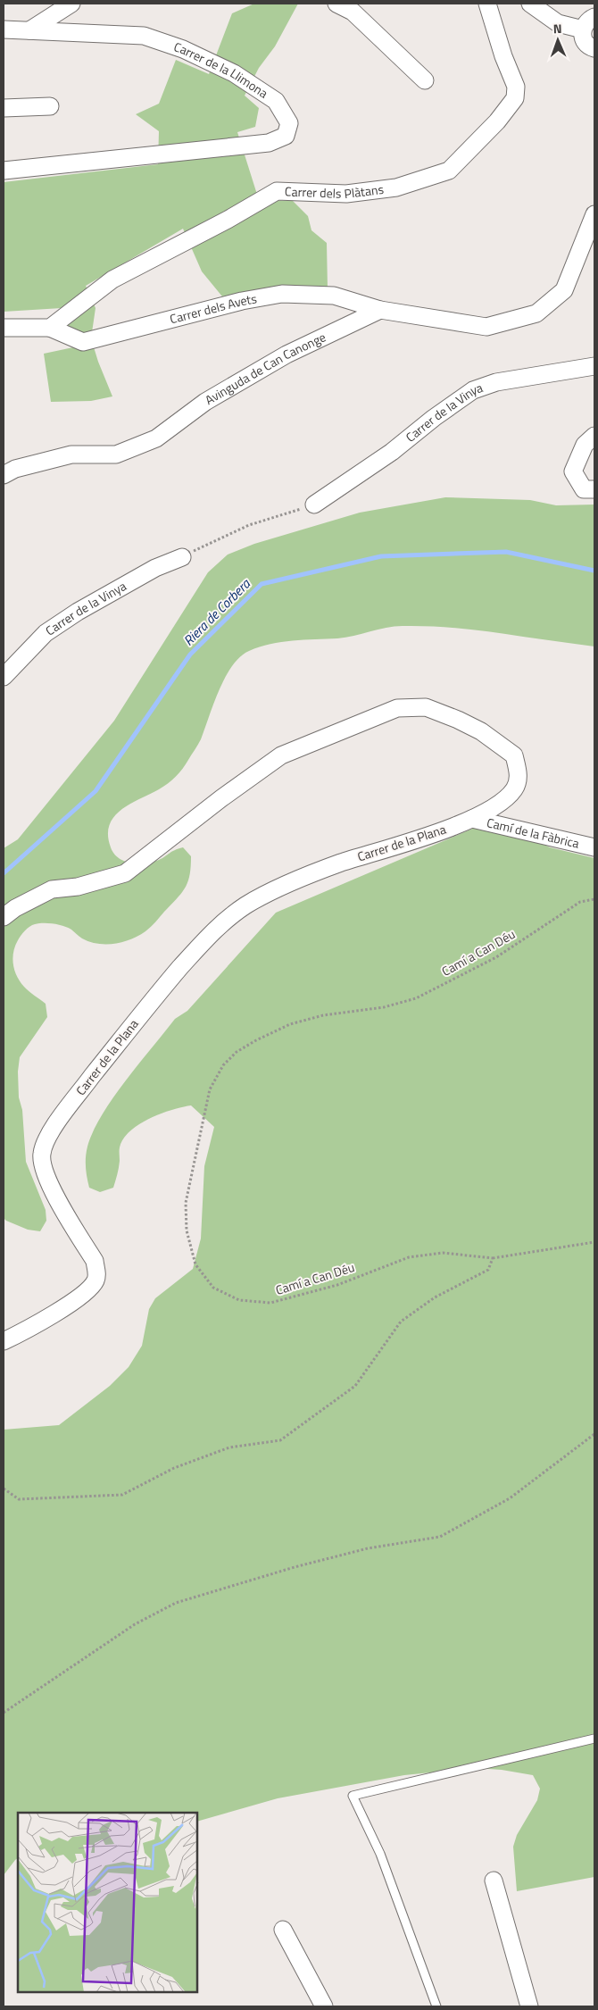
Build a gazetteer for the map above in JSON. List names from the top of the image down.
{
  "streets": {
    "street": [
      "Carrer de la Llimona",
      "Carrer dels Plàtans",
      "Carrer dels Avets",
      "Avinguda de Can Canonge",
      "Carrer de la Vinya",
      "Camí de la Fàbrica",
      "Carrer de la Plana"
    ],
    "path": ["Camí a Can Déu"]
  },
  "crossings": [
    ["Carrer dels Plàtans", "Carrer dels Avets"],
    ["Carrer dels Avets", "Avinguda de Can Canonge"],
    ["Camí de la Fàbrica", "Carrer de la Plana"]
  ],
  "water": ["Riera de Corbera"],
  "north": "top"
}
